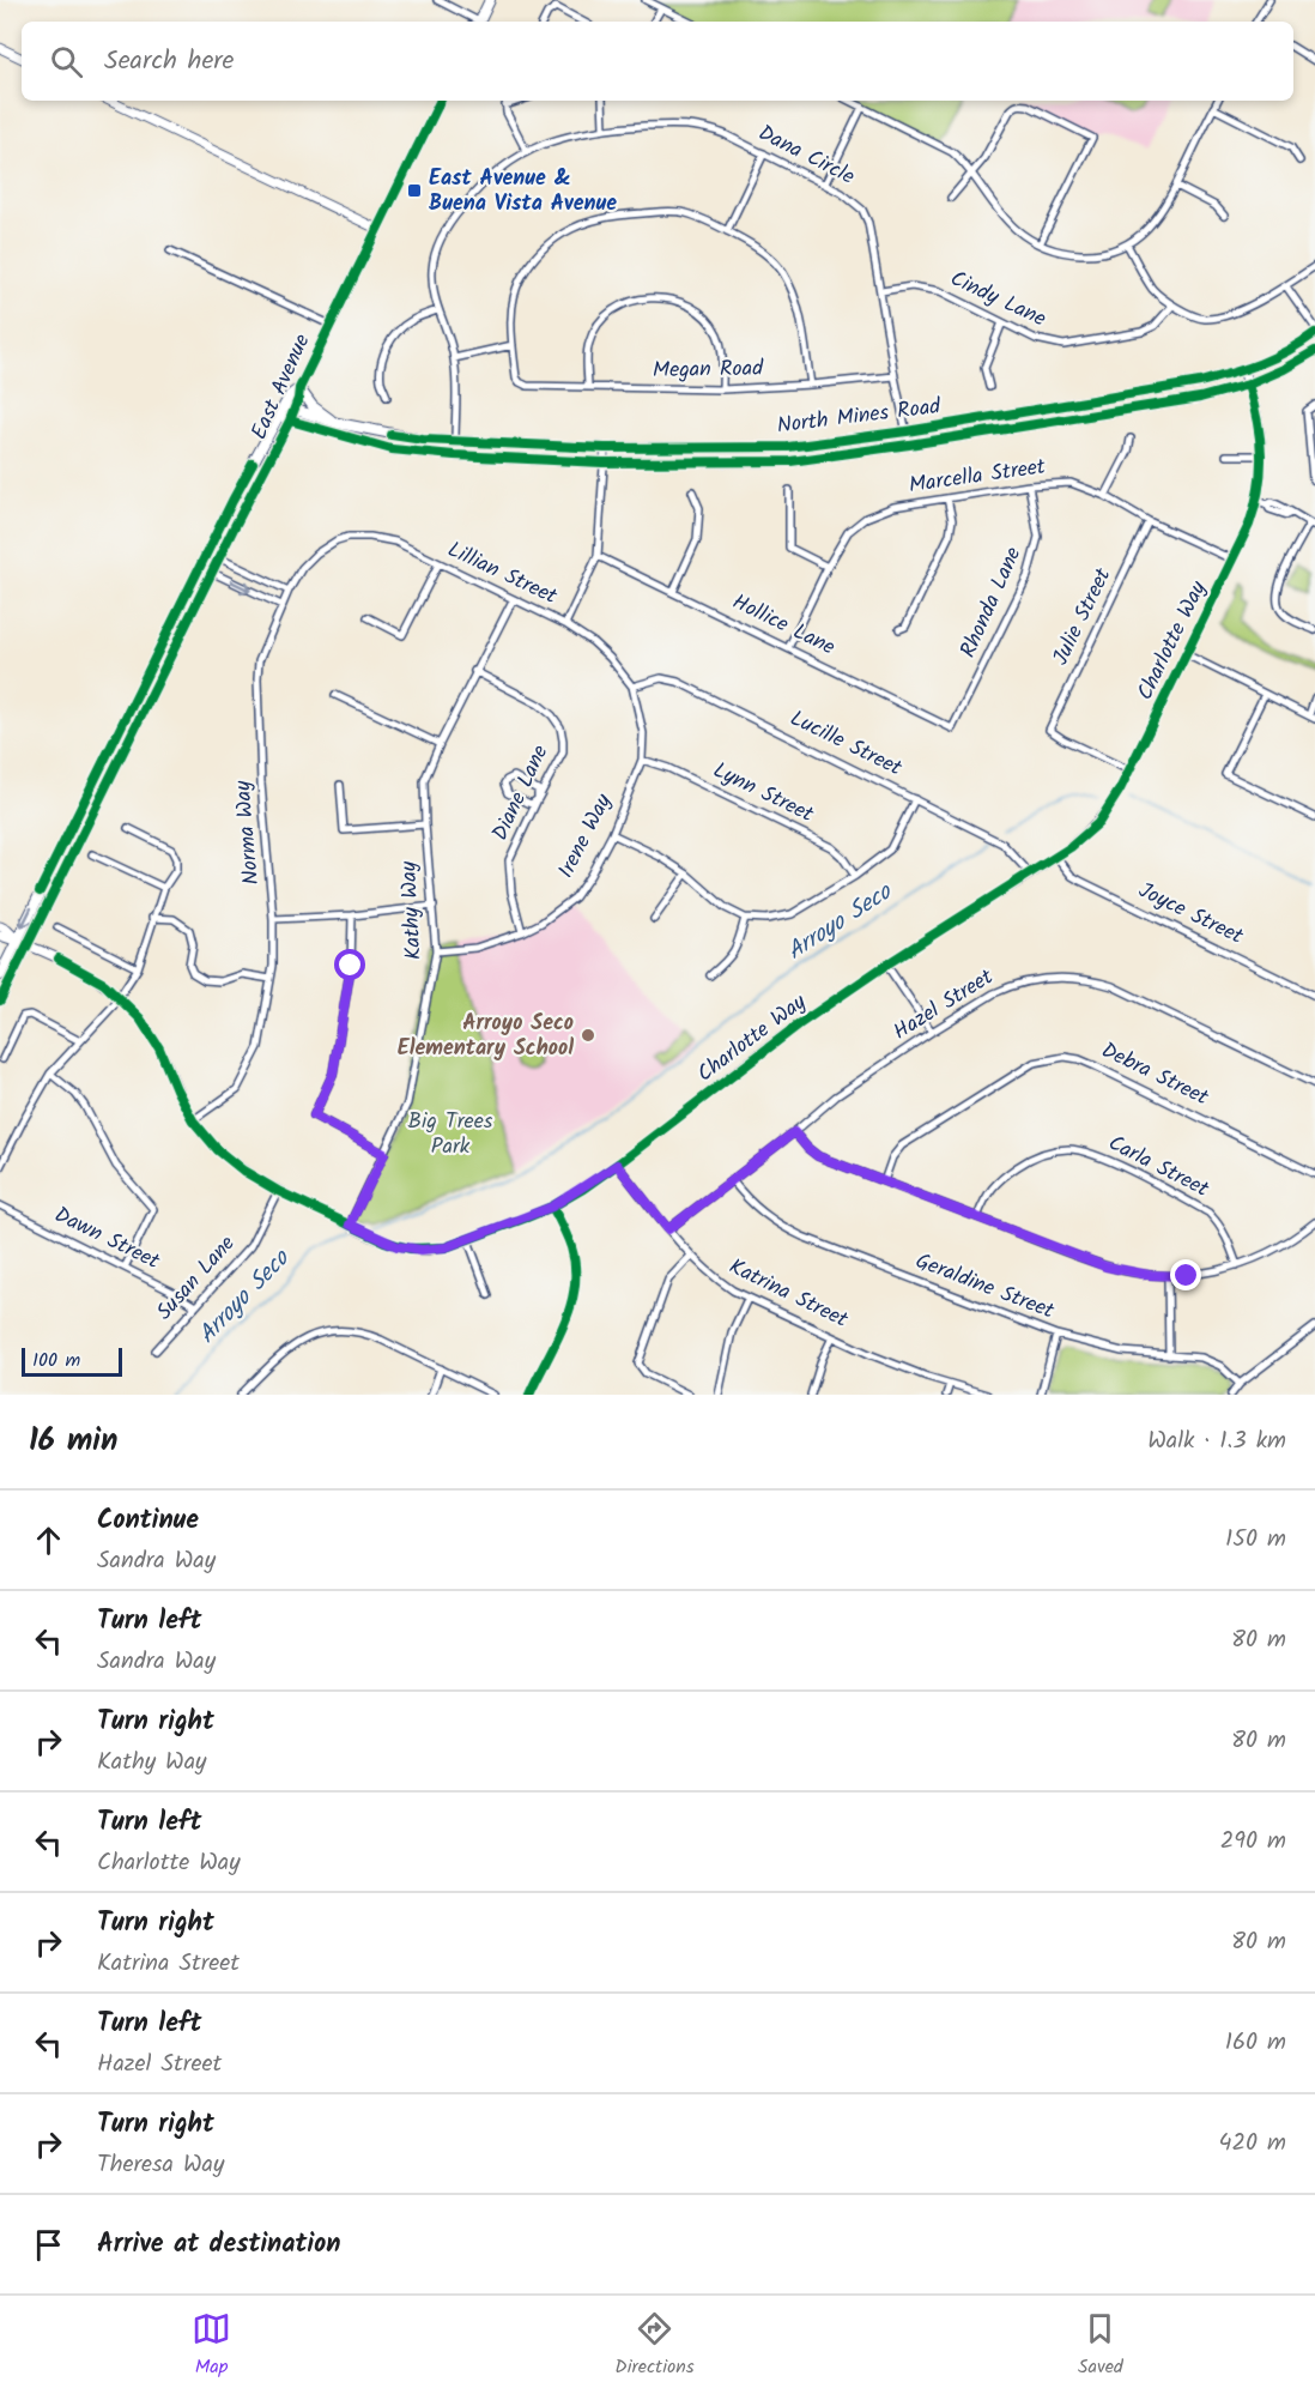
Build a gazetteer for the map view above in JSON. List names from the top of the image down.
{
  "streets": {
    "main road": ["East Avenue", "North Mines Road"],
    "street": [
      "Dana Circle",
      "Cindy Lane",
      "Megan Road",
      "Marcella Street",
      "Lillian Street",
      "Rhonda Lane",
      "Julie Street",
      "Hollice Lane",
      "Charlotte Way",
      "Lucille Street",
      "Diane Lane",
      "Lynn Street",
      "Norma Way",
      "Irene Way",
      "Kathy Way",
      "Joyce Street",
      "Hazel Street",
      "Debra Street",
      "Carla Street",
      "Dawn Street",
      "Susan Lane",
      "Geraldine Street",
      "Katrina Street"
    ]
  },
  "crossings": [
    ["Dana Circle", "Cindy Lane"],
    ["Dana Circle", "Megan Road"],
    ["Dana Circle", "North Mines Road"],
    ["East Avenue", "North Mines Road"],
    ["East Avenue", "Charlotte Way"],
    ["North Mines Road", "Charlotte Way"],
    ["Marcella Street", "Rhonda Lane"],
    ["Marcella Street", "Julie Street"],
    ["Marcella Street", "Hollice Lane"],
    ["Marcella Street", "Charlotte Way"],
    ["Lillian Street", "Lucille Street"],
    ["Lillian Street", "Norma Way"],
    ["Lillian Street", "Irene Way"],
    ["Lillian Street", "Kathy Way"],
    ["Rhonda Lane", "Hollice Lane"],
    ["Julie Street", "Charlotte Way"],
    ["Charlotte Way", "Lucille Street"],
    ["Charlotte Way", "Norma Way"],
    ["Charlotte Way", "Kathy Way"],
    ["Charlotte Way", "Joyce Street"],
    ["Charlotte Way", "Susan Lane"],
    ["Charlotte Way", "Katrina Street"],
    ["Lucille Street", "Irene Way"],
    ["Diane Lane", "Irene Way"],
    ["Diane Lane", "Kathy Way"],
    ["Lynn Street", "Irene Way"],
    ["Irene Way", "Kathy Way"],
    ["Hazel Street", "Geraldine Street"],
    ["Hazel Street", "Katrina Street"],
    ["Dawn Street", "Susan Lane"]
  ],
  "water": ["Arroyo Seco"],
  "parks": ["Big Trees Park"],
  "places": {
    "transit": ["East Avenue & Buena Vista Avenue"],
    "other": ["Arroyo Seco Elementary School"]
  },
  "scale_bar": "100 m",
  "page": {
    "search": "Search here",
    "scale": "100 m",
    "heading": ["16 min", "Walk · 1.3 km"],
    "list": [
      ["Continue", "Sandra Way", "150 m"],
      ["Turn left", "Sandra Way", "80 m"],
      ["Turn right", "Kathy Way", "80 m"],
      ["Turn left", "Charlotte Way", "290 m"],
      ["Turn right", "Katrina Street", "80 m"],
      ["Turn left", "Hazel Street", "160 m"],
      ["Turn right", "Theresa Way", "420 m"],
      "Arrive at destination"
    ],
    "nav": ["Map", "Directions", "Saved"]
  }
}
